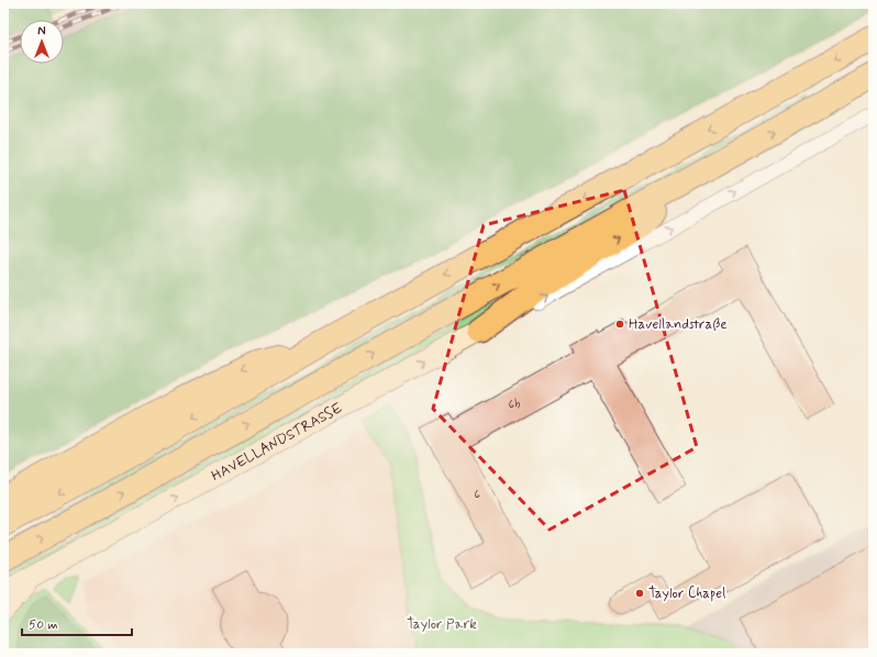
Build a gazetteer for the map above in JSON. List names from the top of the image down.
{
  "streets": {
    "main road": ["HAVELLANDSTRASSE"]
  },
  "one_way": ["HAVELLANDSTRASSE"],
  "parks": ["Taylor Park"],
  "places": ["Havellandstraße", "Taylor Chapel"],
  "house_numbers": ["6b", "6"],
  "scale_bar": "50 m",
  "north": "top"
}
